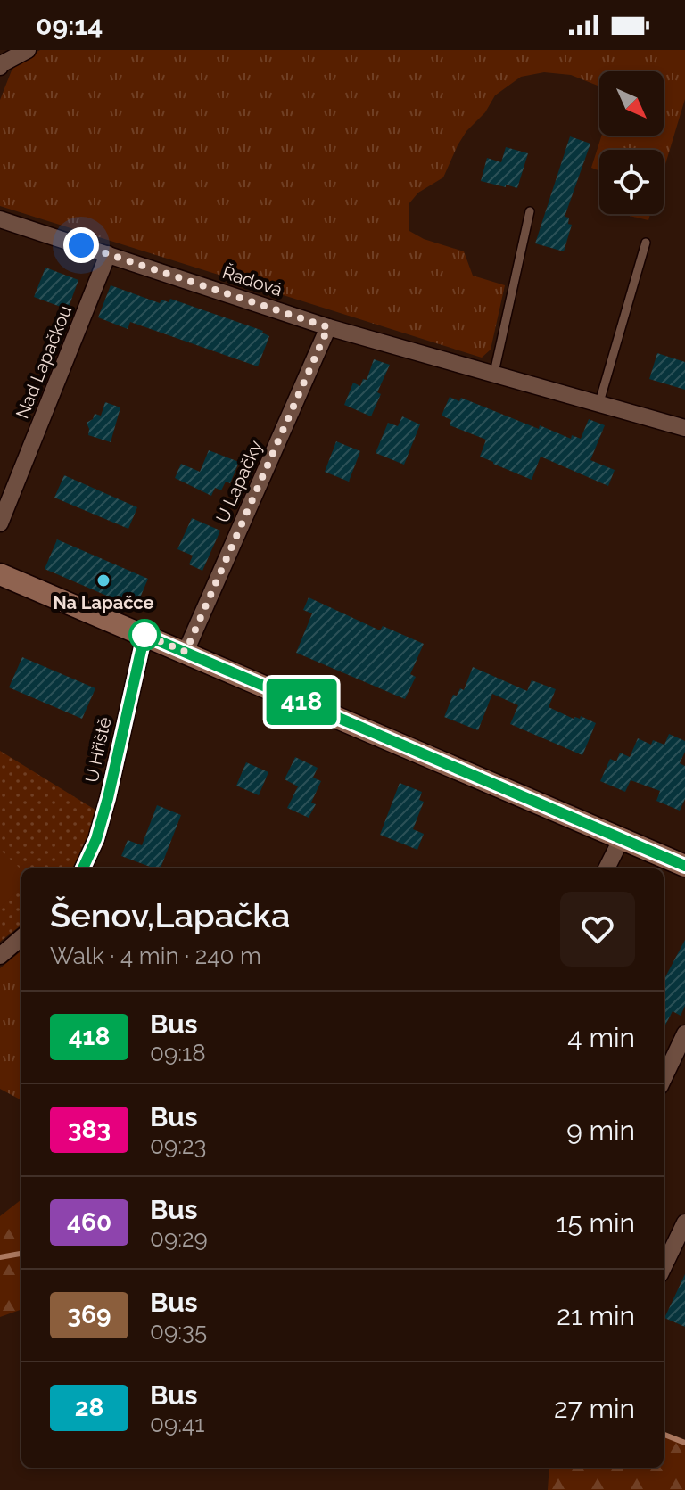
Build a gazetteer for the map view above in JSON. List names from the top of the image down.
{
  "streets": {
    "street": [
      "Řadová",
      "Nad Lapačkou",
      "U Lapačky",
      "U Hřiště"
    ]
  },
  "crossings": [
    ["Řadová", "Nad Lapačkou"],
    ["Řadová", "U Lapačky"]
  ],
  "places": ["Na Lapačce"],
  "lines": ["bus line 418"],
  "north": "bottom right",
  "page": {
    "status": "09:14",
    "on_map": "418",
    "heading": ["Šenov,Lapačka", "Walk · 4 min · 240 m"],
    "list": [
      {
        "mark": "418",
        "name": "Bus",
        "note": "09:18",
        "value": "4 min"
      },
      {
        "mark": "383",
        "name": "Bus",
        "note": "09:23",
        "value": "9 min"
      },
      {
        "mark": "460",
        "name": "Bus",
        "note": "09:29",
        "value": "15 min"
      },
      {
        "mark": "369",
        "name": "Bus",
        "note": "09:35",
        "value": "21 min"
      },
      {
        "mark": "28",
        "name": "Bus",
        "note": "09:41",
        "value": "27 min"
      }
    ]
  }
}
